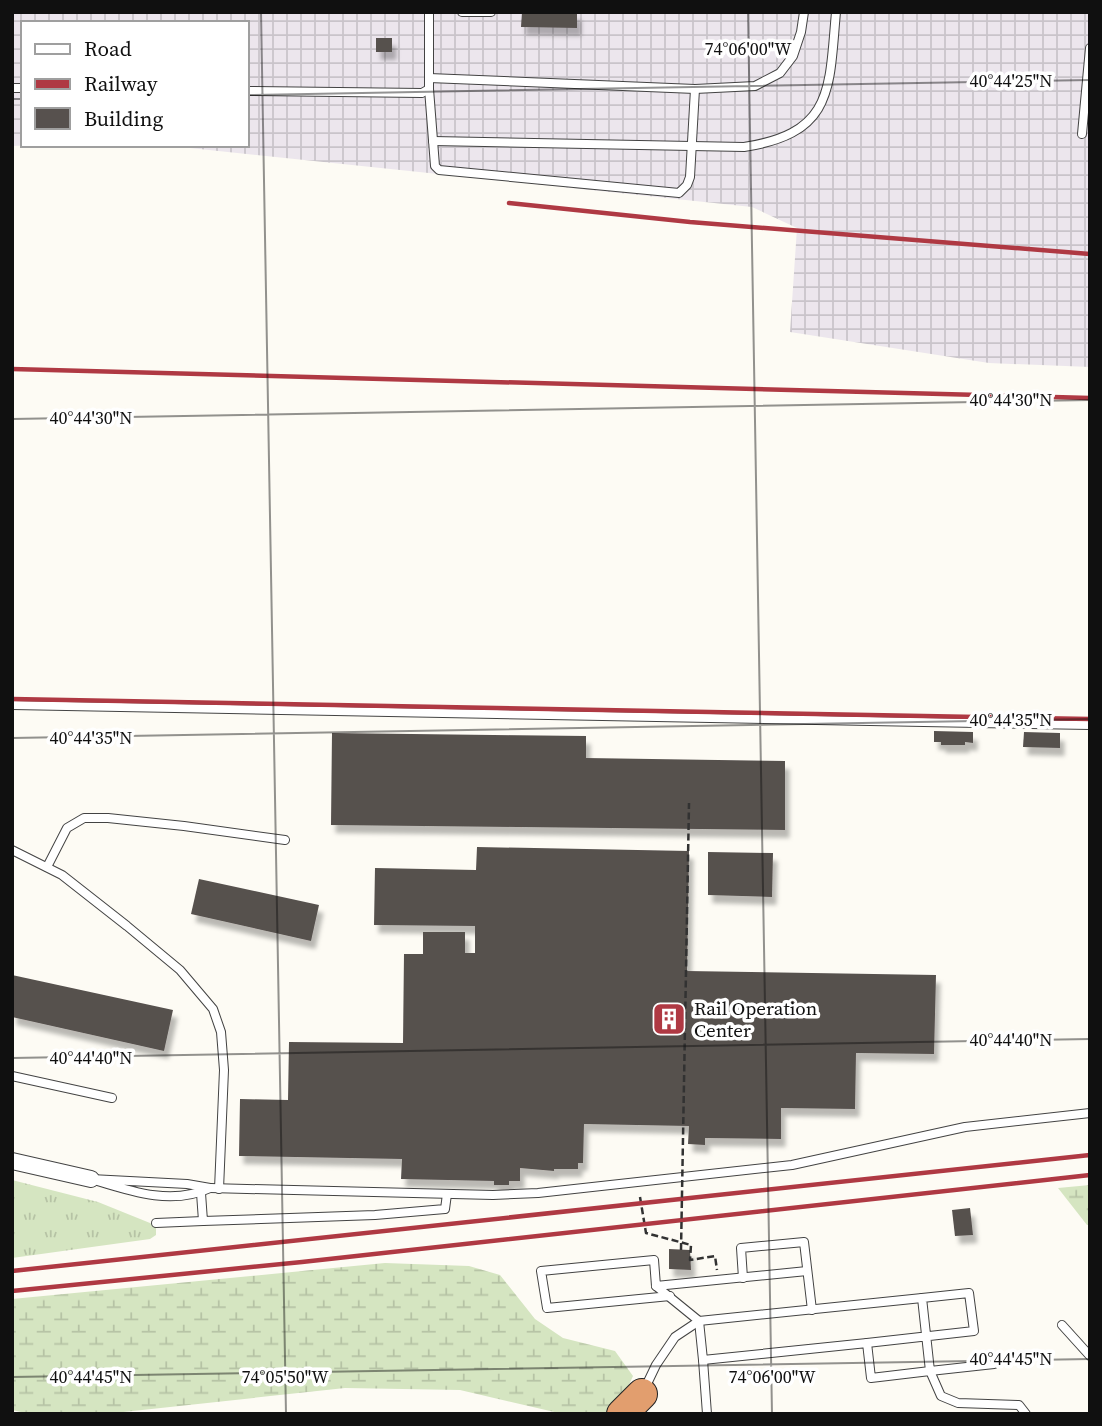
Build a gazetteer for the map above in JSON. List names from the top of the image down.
{
  "places": {
    "building": ["Rail Operation Center"]
  },
  "legend": ["Road", "Railway", "Building"],
  "coordinates": [
    "74°06'00\"W",
    "40°44'25\"N",
    "40°44'30\"N",
    "40°44'35\"N",
    "40°44'40\"N",
    "40°44'45\"N",
    "74°05'50\"W"
  ]
}
